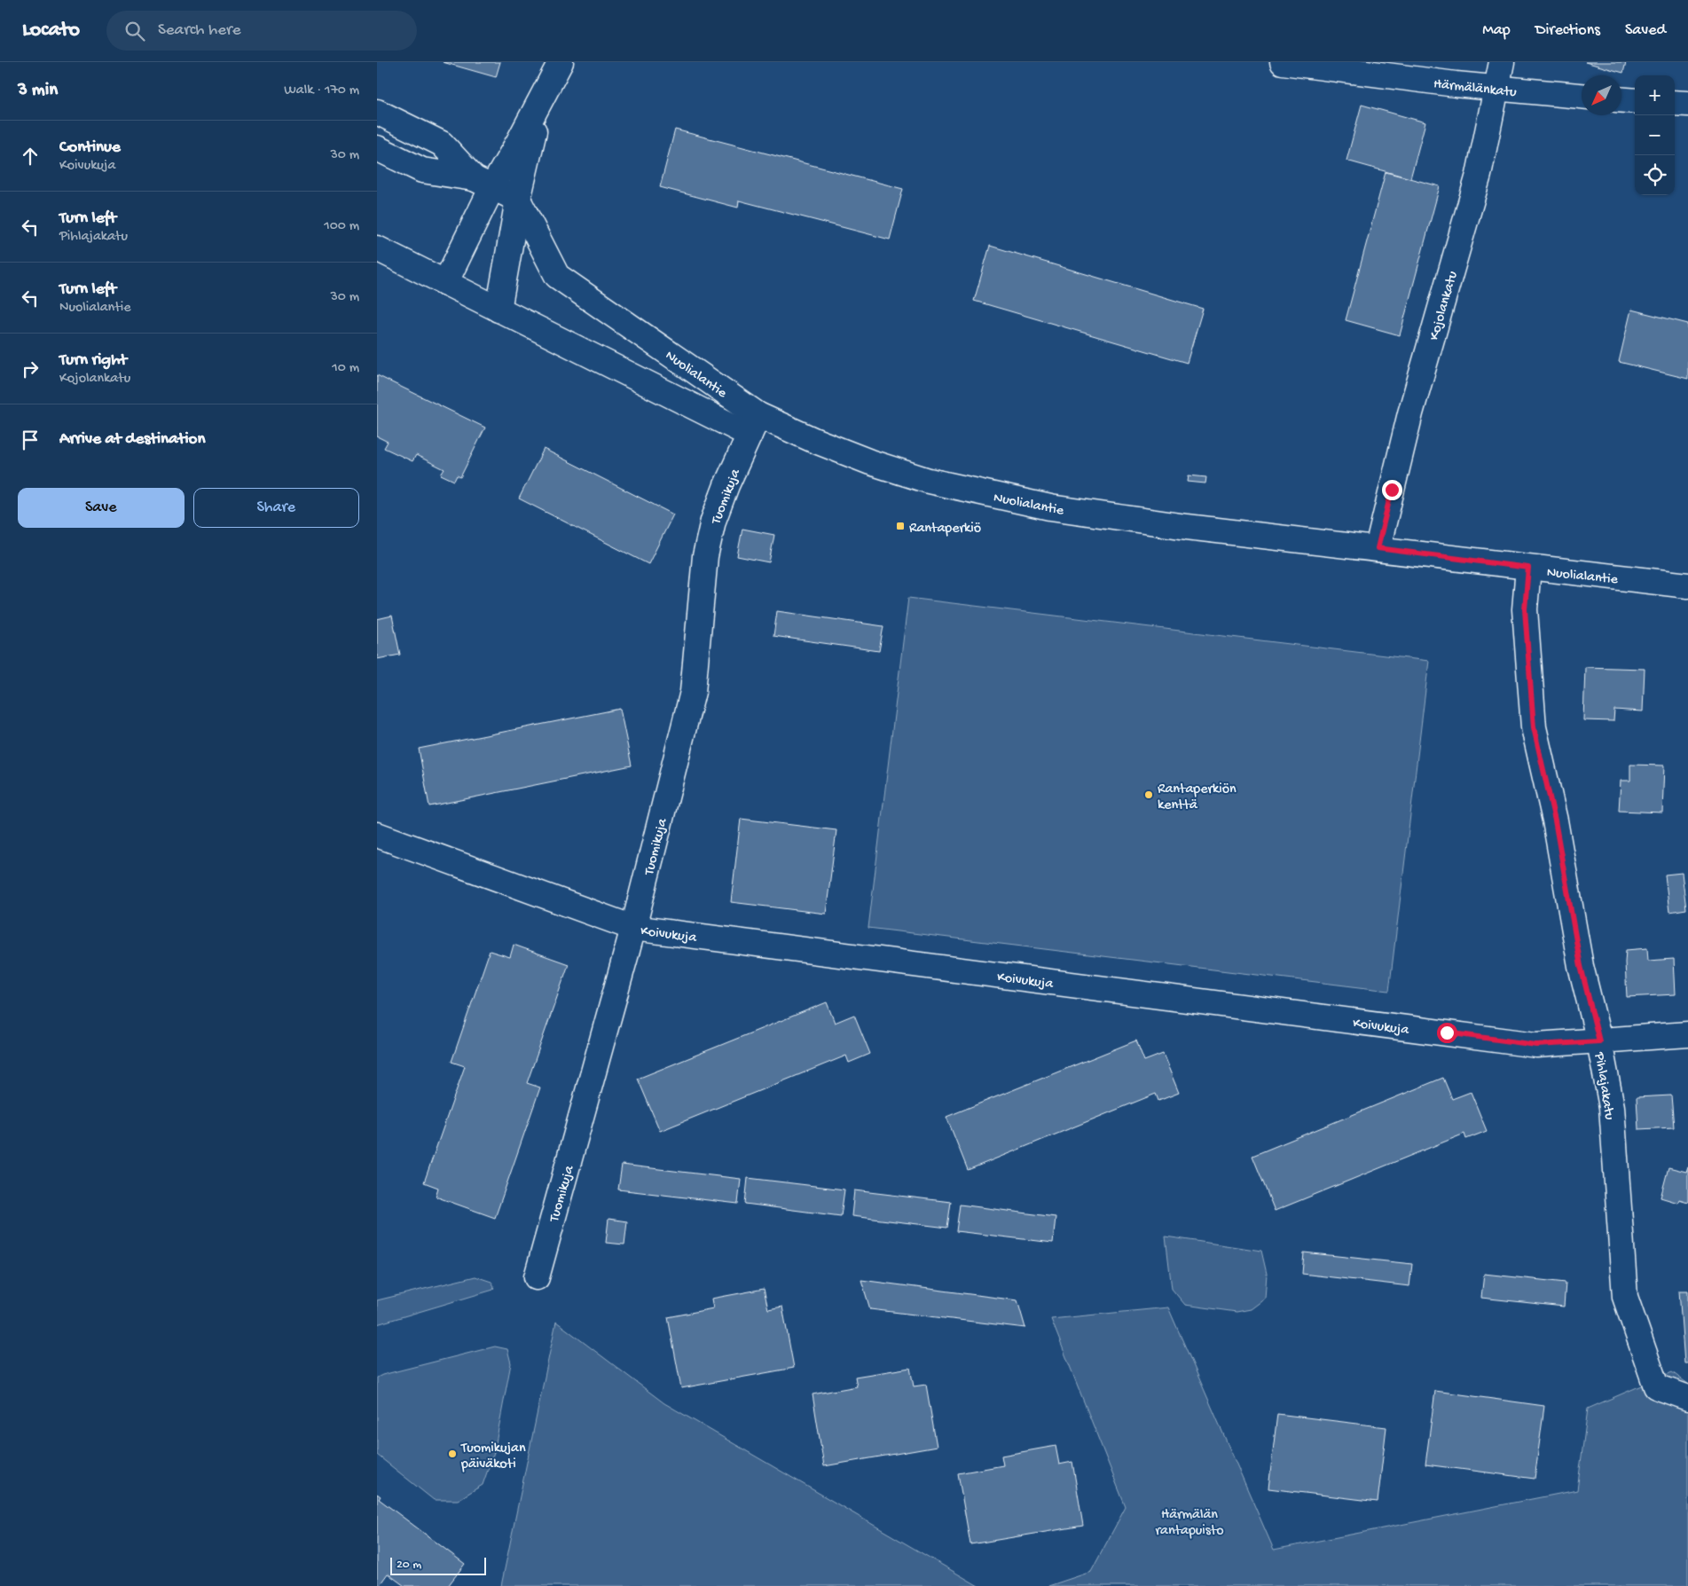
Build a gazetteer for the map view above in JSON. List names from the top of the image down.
{
  "streets": {
    "street": [
      "Härmälänkatu",
      "Kojolankatu",
      "Nuolialantie",
      "Tuomikuja",
      "Koivukuja",
      "Pihlajakatu"
    ]
  },
  "crossings": [
    ["Härmälänkatu", "Kojolankatu"],
    ["Kojolankatu", "Nuolialantie"],
    ["Nuolialantie", "Tuomikuja"],
    ["Nuolialantie", "Pihlajakatu"],
    ["Tuomikuja", "Koivukuja"],
    ["Koivukuja", "Pihlajakatu"]
  ],
  "parks": ["Härmälän rantapuisto"],
  "places": {
    "transit": ["Rantaperkiö"],
    "other": ["Rantaperkiön kenttä", "Tuomikujan päiväkoti"]
  },
  "scale_bar": "20 m",
  "north": "bottom left",
  "page": {
    "header": "Locato",
    "search": "Search here",
    "nav": ["Map", "Directions", "Saved"],
    "heading": ["3 min", "Walk · 170 m"],
    "map_buttons": ["+", "−"],
    "list": [
      ["Continue", "Koivukuja", "30 m"],
      ["Turn left", "Pihlajakatu", "100 m"],
      ["Turn left", "Nuolialantie", "30 m"],
      ["Turn right", "Kojolankatu", "10 m"],
      "Arrive at destination"
    ],
    "buttons": ["Save", "Share"],
    "scale": "20 m"
  }
}
